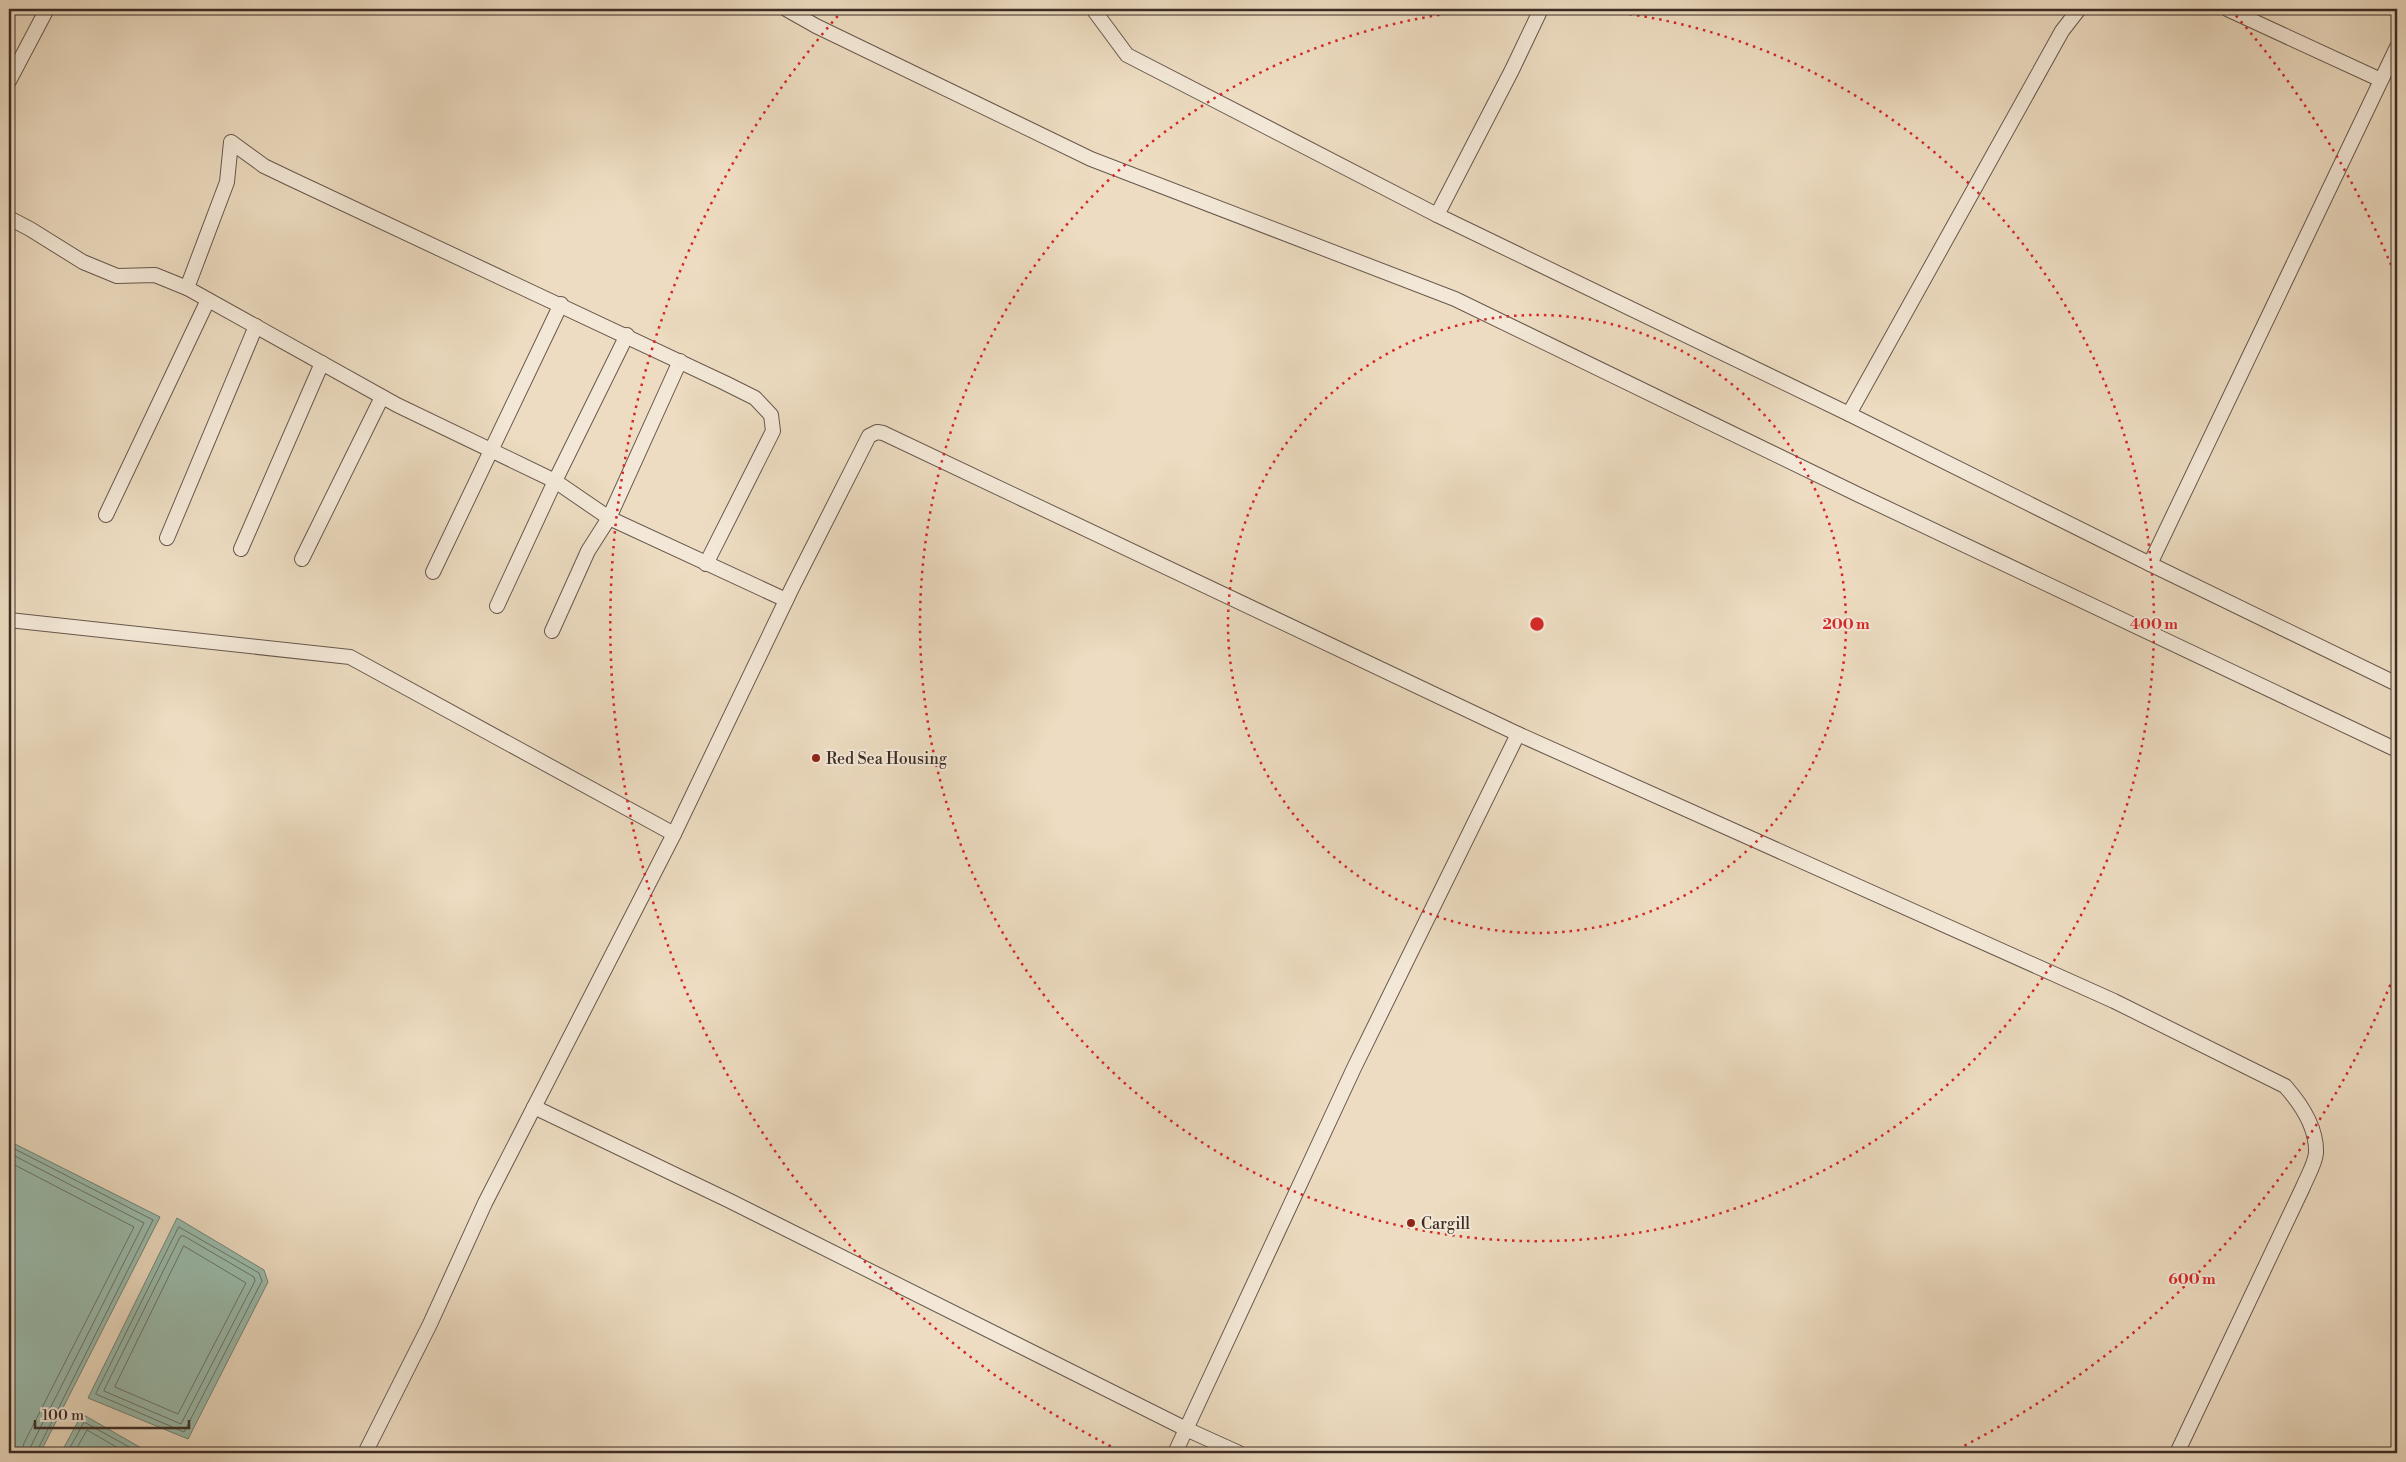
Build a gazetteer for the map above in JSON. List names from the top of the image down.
{
  "places": ["Red Sea Housing", "Cargill"],
  "scale_bar": "100 m",
  "rings": ["200 m", "400 m", "600 m"]
}
